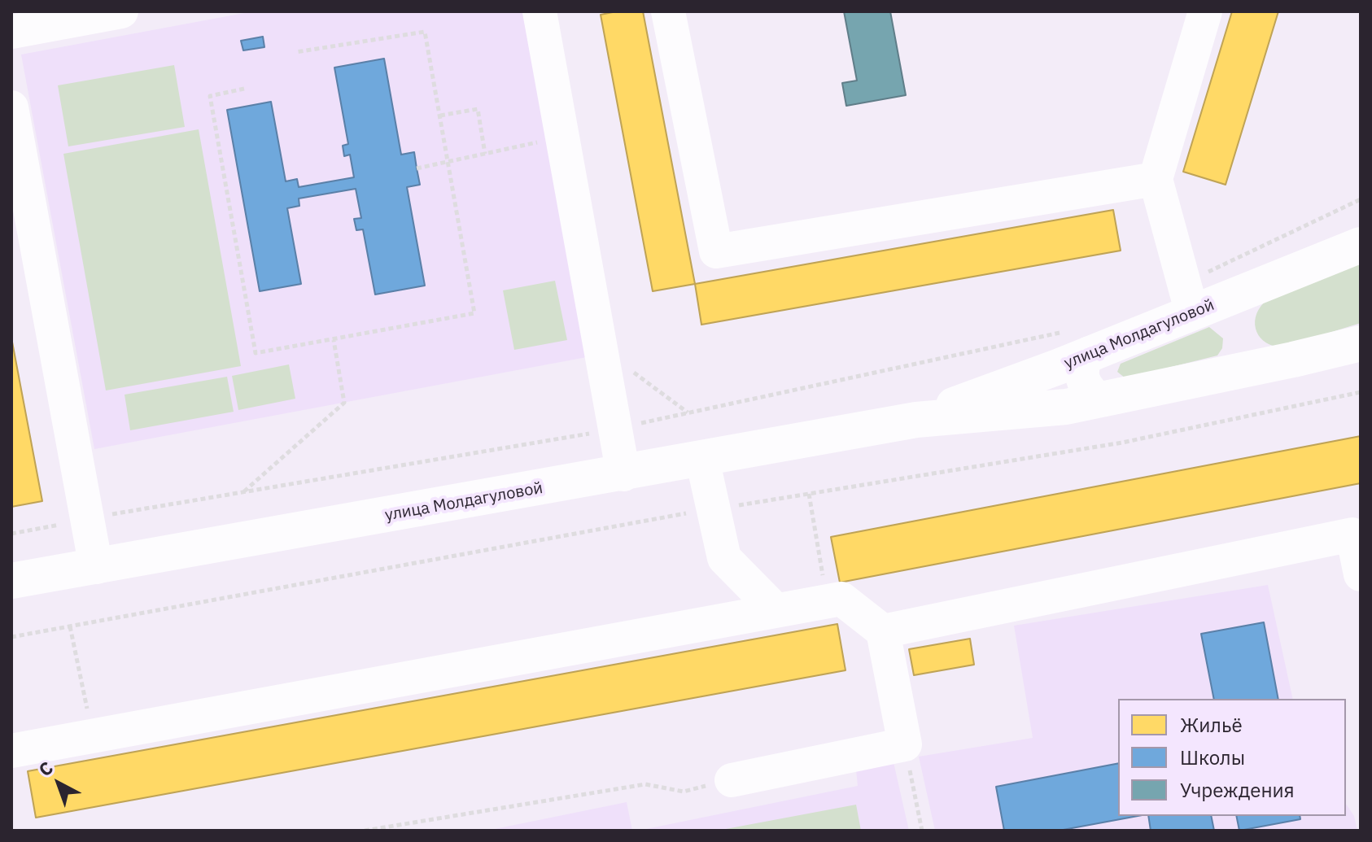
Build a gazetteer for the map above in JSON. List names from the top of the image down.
{
  "streets": {
    "main road": ["улица Молдагуловой"]
  },
  "legend": ["Жильё", "Школы", "Учреждения"],
  "north": "top left"
}
